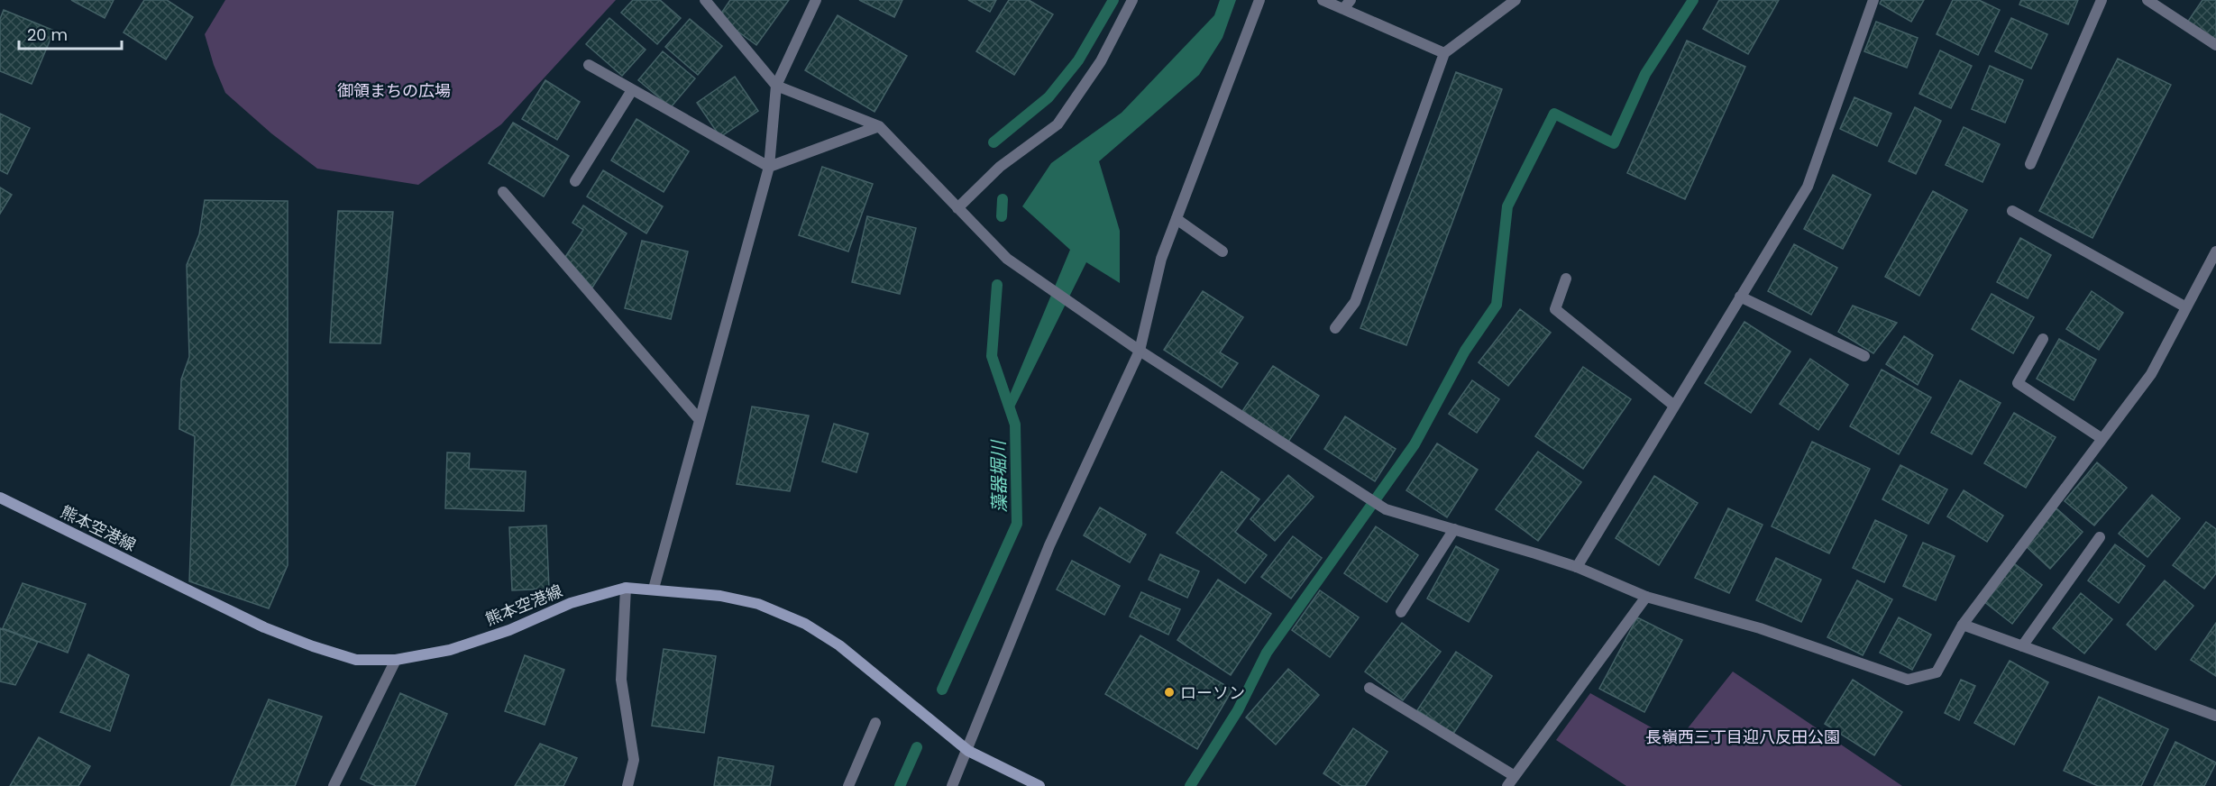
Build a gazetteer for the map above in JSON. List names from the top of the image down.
{
  "streets": {
    "main road": ["熊本空港線"]
  },
  "water": ["藻器堀川"],
  "parks": ["御領まちの広場", "長嶺西三丁目迎八反田公園"],
  "places": ["ローソン"],
  "scale_bar": "20 m"
}
